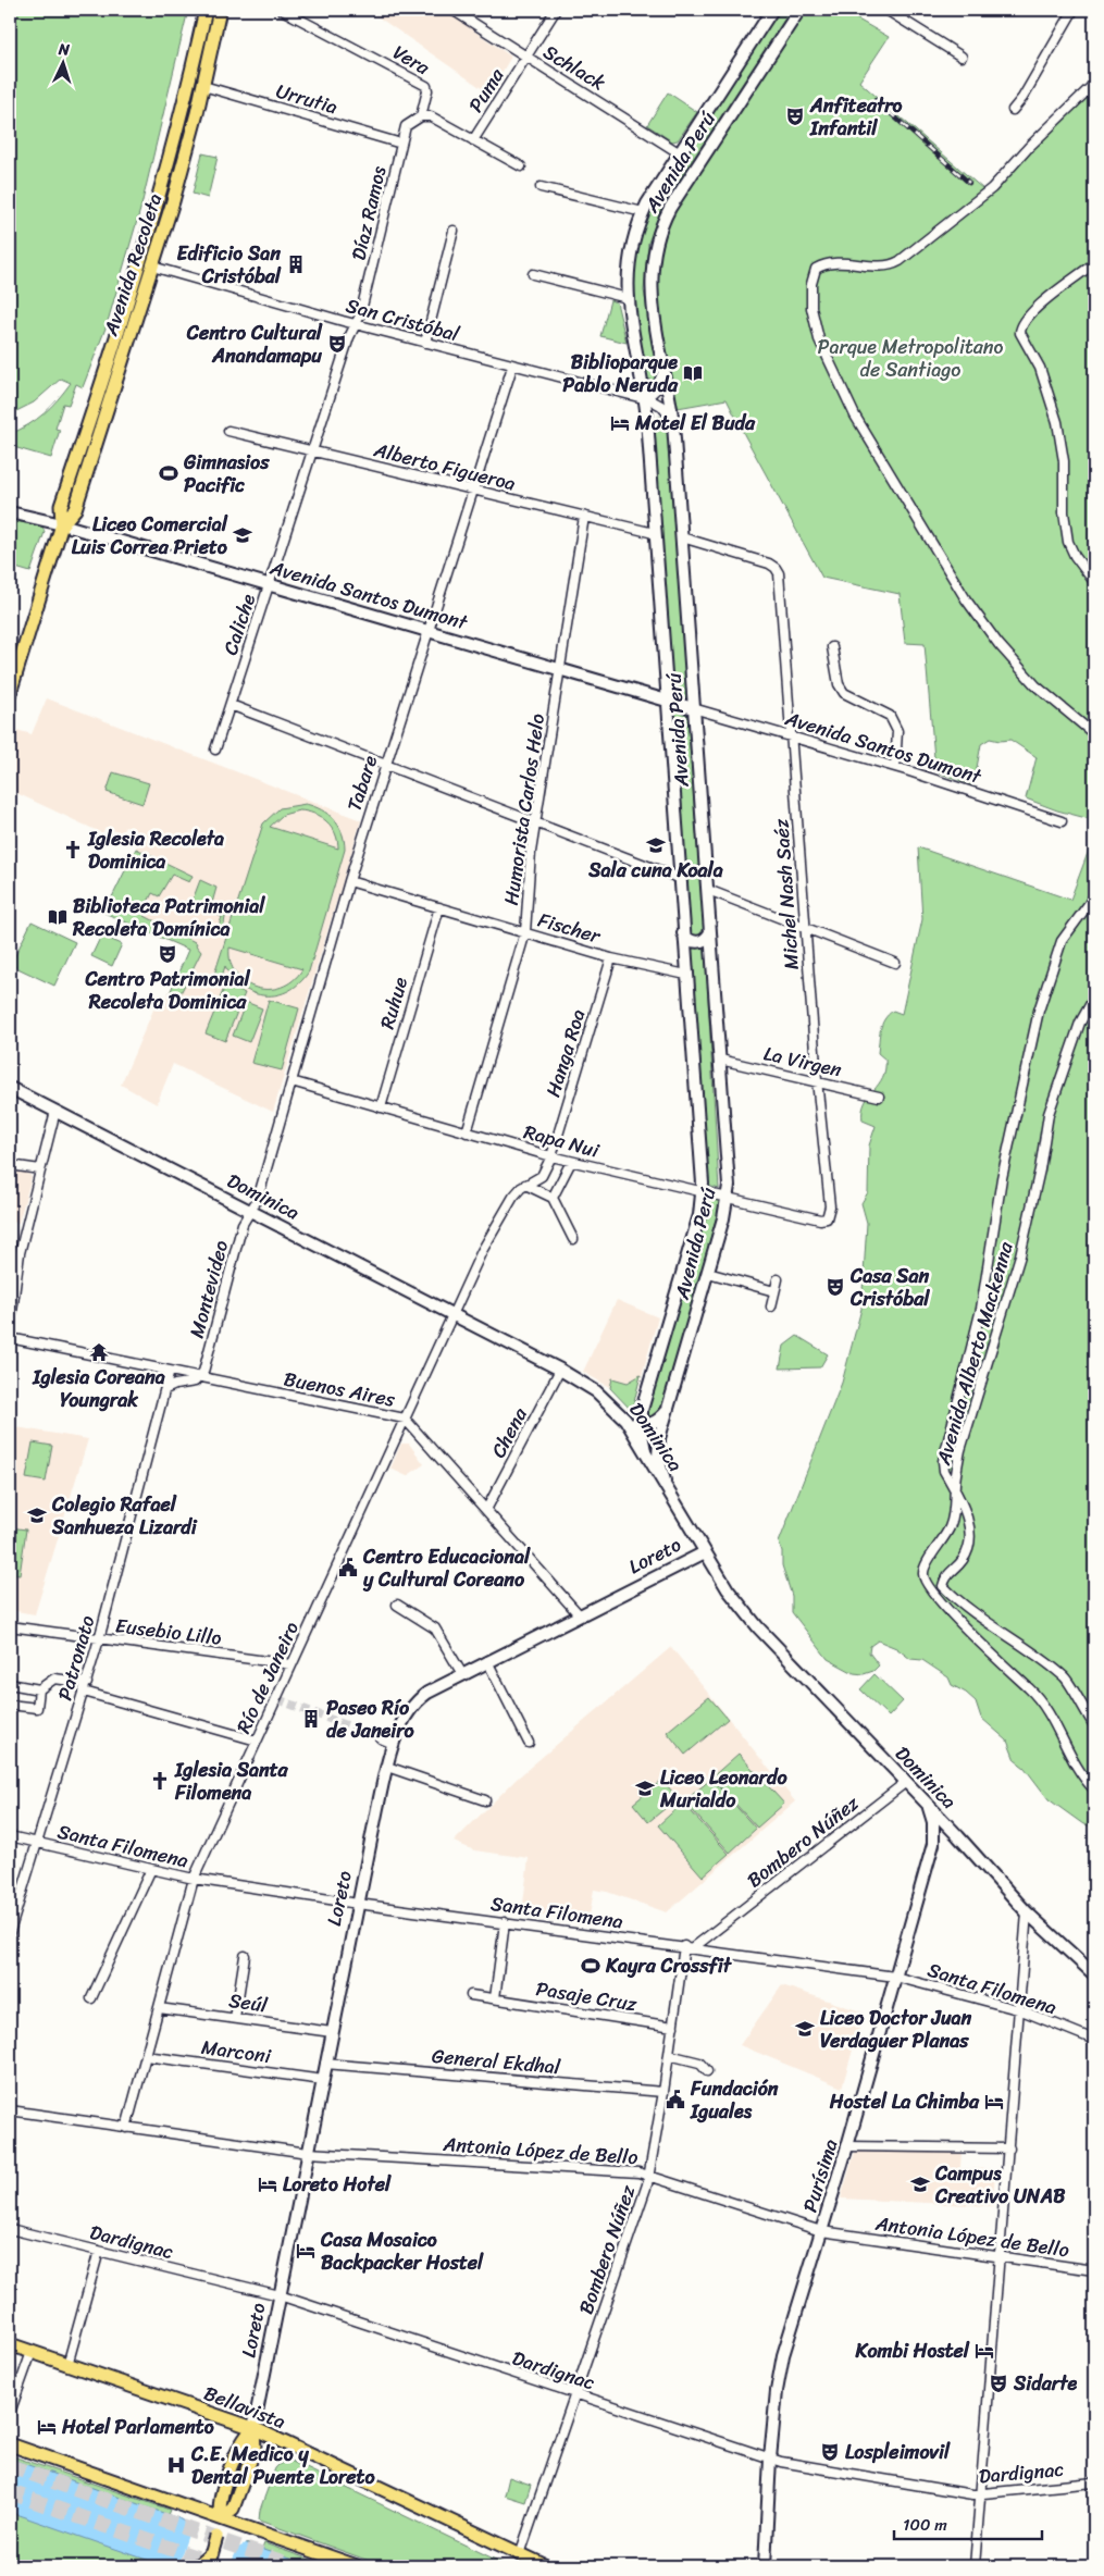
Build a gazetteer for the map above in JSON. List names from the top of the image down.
{
  "streets": {
    "main road": [
      "Avenida Perú",
      "Avenida Recoleta",
      "Avenida Santos Dumont",
      "Dominica",
      "Loreto",
      "Purísima",
      "Bellavista"
    ],
    "street": [
      "Vera",
      "Schlack",
      "Puma",
      "Urrutia",
      "Díaz Ramos",
      "San Cristóbal",
      "Alberto Figueroa",
      "Caliche",
      "Tabare",
      "Humorista Carlos Helo",
      "Michel Nash Saéz",
      "Fischer",
      "Ruhue",
      "Hanga Roa",
      "La Virgen",
      "Rapa Nui",
      "Montevideo",
      "Avenida Alberto Mackenna",
      "Buenos Aires",
      "Chena",
      "Eusebio Lillo",
      "Patronato",
      "Río de Janeiro",
      "Bombero Núñez",
      "Santa Filomena",
      "Pasaje Cruz",
      "Seúl",
      "Marconi",
      "General Ekdhal",
      "Antonia López de Bello",
      "Dardignac"
    ]
  },
  "crossings": [
    ["Vera", "Díaz Ramos"],
    ["Schlack", "Puma"],
    ["Schlack", "Avenida Perú"],
    ["Urrutia", "Díaz Ramos"],
    ["Urrutia", "Avenida Recoleta"],
    ["Avenida Perú", "San Cristóbal"],
    ["Avenida Perú", "Alberto Figueroa"],
    ["Avenida Perú", "Avenida Santos Dumont"],
    ["Avenida Perú", "Michel Nash Saéz"],
    ["Avenida Perú", "Fischer"],
    ["Avenida Perú", "La Virgen"],
    ["Avenida Perú", "Rapa Nui"],
    ["Avenida Perú", "Dominica"],
    ["Díaz Ramos", "San Cristóbal"],
    ["Díaz Ramos", "Caliche"],
    ["Avenida Recoleta", "San Cristóbal"],
    ["Avenida Recoleta", "Avenida Santos Dumont"],
    ["San Cristóbal", "Caliche"],
    ["San Cristóbal", "Tabare"],
    ["Alberto Figueroa", "Caliche"],
    ["Alberto Figueroa", "Tabare"],
    ["Alberto Figueroa", "Humorista Carlos Helo"],
    ["Avenida Santos Dumont", "Caliche"],
    ["Avenida Santos Dumont", "Tabare"],
    ["Avenida Santos Dumont", "Humorista Carlos Helo"],
    ["Avenida Santos Dumont", "Michel Nash Saéz"],
    ["Tabare", "Fischer"],
    ["Tabare", "Rapa Nui"],
    ["Tabare", "Dominica"],
    ["Tabare", "Montevideo"],
    ["Humorista Carlos Helo", "Fischer"],
    ["Humorista Carlos Helo", "Rapa Nui"],
    ["Michel Nash Saéz", "La Virgen"],
    ["Michel Nash Saéz", "Rapa Nui"],
    ["Fischer", "Ruhue"],
    ["Fischer", "Hanga Roa"],
    ["Ruhue", "Rapa Nui"],
    ["Hanga Roa", "Rapa Nui"],
    ["Dominica", "Montevideo"],
    ["Dominica", "Chena"],
    ["Dominica", "Loreto"],
    ["Dominica", "Río de Janeiro"],
    ["Dominica", "Bombero Núñez"],
    ["Dominica", "Purísima"],
    ["Montevideo", "Buenos Aires"],
    ["Buenos Aires", "Chena"],
    ["Buenos Aires", "Loreto"],
    ["Buenos Aires", "Patronato"],
    ["Buenos Aires", "Río de Janeiro"],
    ["Loreto", "Santa Filomena"],
    ["Loreto", "Seúl"],
    ["Loreto", "Marconi"],
    ["Loreto", "General Ekdhal"],
    ["Loreto", "Antonia López de Bello"],
    ["Loreto", "Dardignac"],
    ["Loreto", "Bellavista"],
    ["Eusebio Lillo", "Patronato"],
    ["Eusebio Lillo", "Río de Janeiro"],
    ["Patronato", "Santa Filomena"],
    ["Río de Janeiro", "Santa Filomena"],
    ["Río de Janeiro", "Seúl"],
    ["Río de Janeiro", "Marconi"],
    ["Río de Janeiro", "Antonia López de Bello"],
    ["Bombero Núñez", "Santa Filomena"],
    ["Bombero Núñez", "Pasaje Cruz"],
    ["Bombero Núñez", "General Ekdhal"],
    ["Bombero Núñez", "Antonia López de Bello"],
    ["Bombero Núñez", "Dardignac"],
    ["Bombero Núñez", "Bellavista"],
    ["Santa Filomena", "Purísima"],
    ["Antonia López de Bello", "Purísima"],
    ["Purísima", "Dardignac"]
  ],
  "parks": ["Parque Metropolitano de Santiago"],
  "places": {
    "theatre": [
      "Anfiteatro Infantil",
      "Centro Cultural Anandamapu",
      "Centro Patrimonial Recoleta Dominica",
      "Casa San Cristóbal",
      "Sidarte",
      "Lospleimovil"
    ],
    "building": ["Edificio San Cristóbal", "Paseo Río de Janeiro"],
    "library": ["Biblioparque Pablo Neruda", "Biblioteca Patrimonial Recoleta Domínica"],
    "hotel": [
      "Motel El Buda",
      "Hostel La Chimba",
      "Loreto Hotel",
      "Casa Mosaico Backpacker Hostel",
      "Kombi Hostel",
      "Hotel Parlamento"
    ],
    "sports": ["Gimnasios Pacific", "Kayra Crossfit"],
    "school or university": [
      "Liceo Comercial Luis Correa Prieto",
      "Sala cuna Koala",
      "Colegio Rafael Sanhueza Lizardi",
      "Liceo Leonardo Murialdo",
      "Liceo Doctor Juan Verdaguer Planas",
      "Campus Creativo UNAB"
    ],
    "church": ["Iglesia Recoleta Dominica", "Iglesia Santa Filomena"],
    "temple": ["Iglesia Coreana Youngrak"],
    "public building": ["Centro Educacional y Cultural Coreano", "Fundación Iguales"],
    "hospital": ["C.E. Medico y Dental Puente Loreto"]
  },
  "scale_bar": "100 m",
  "north": "top"
}
